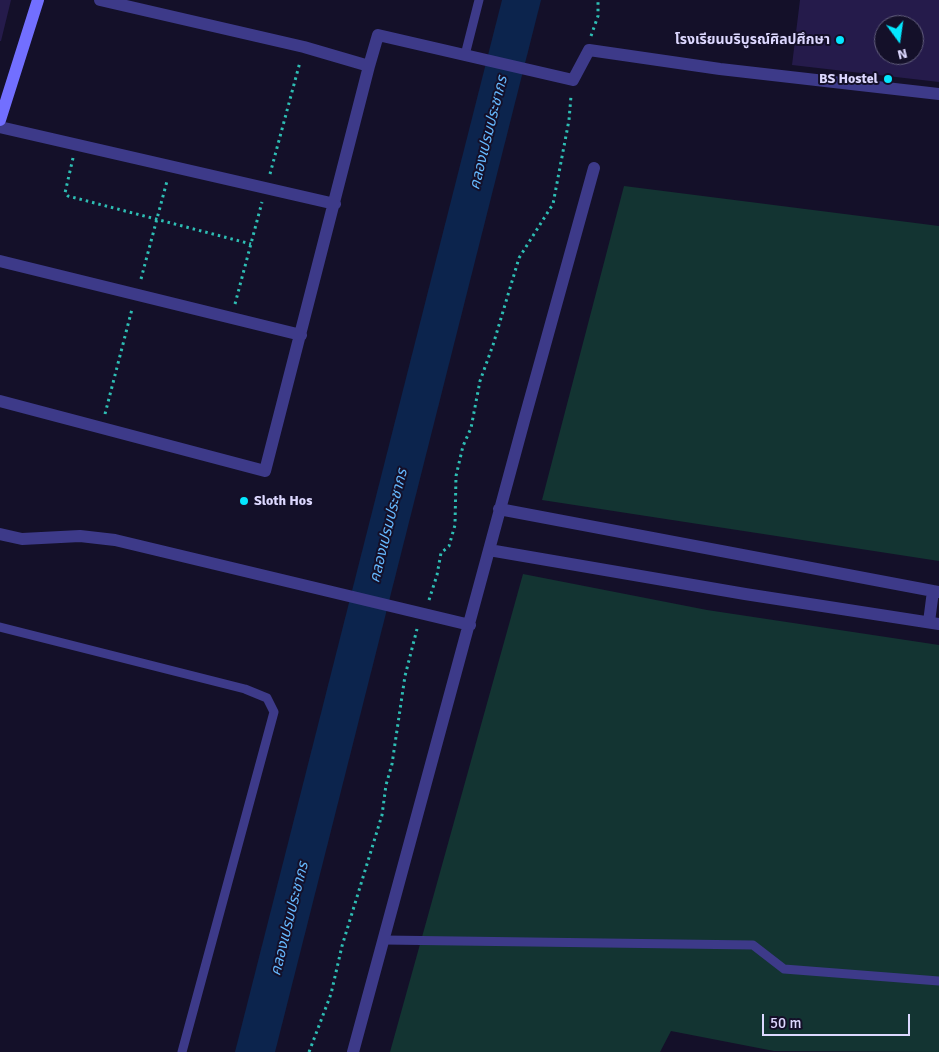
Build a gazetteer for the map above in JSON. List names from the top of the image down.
{
  "water": ["คลองเปรมประชากร"],
  "places": ["โรงเรียนบริบูรณ์ศิลปศึกษา", "BS Hostel", "Sloth Hos"],
  "scale_bar": "50 m",
  "north": "bottom"
}
